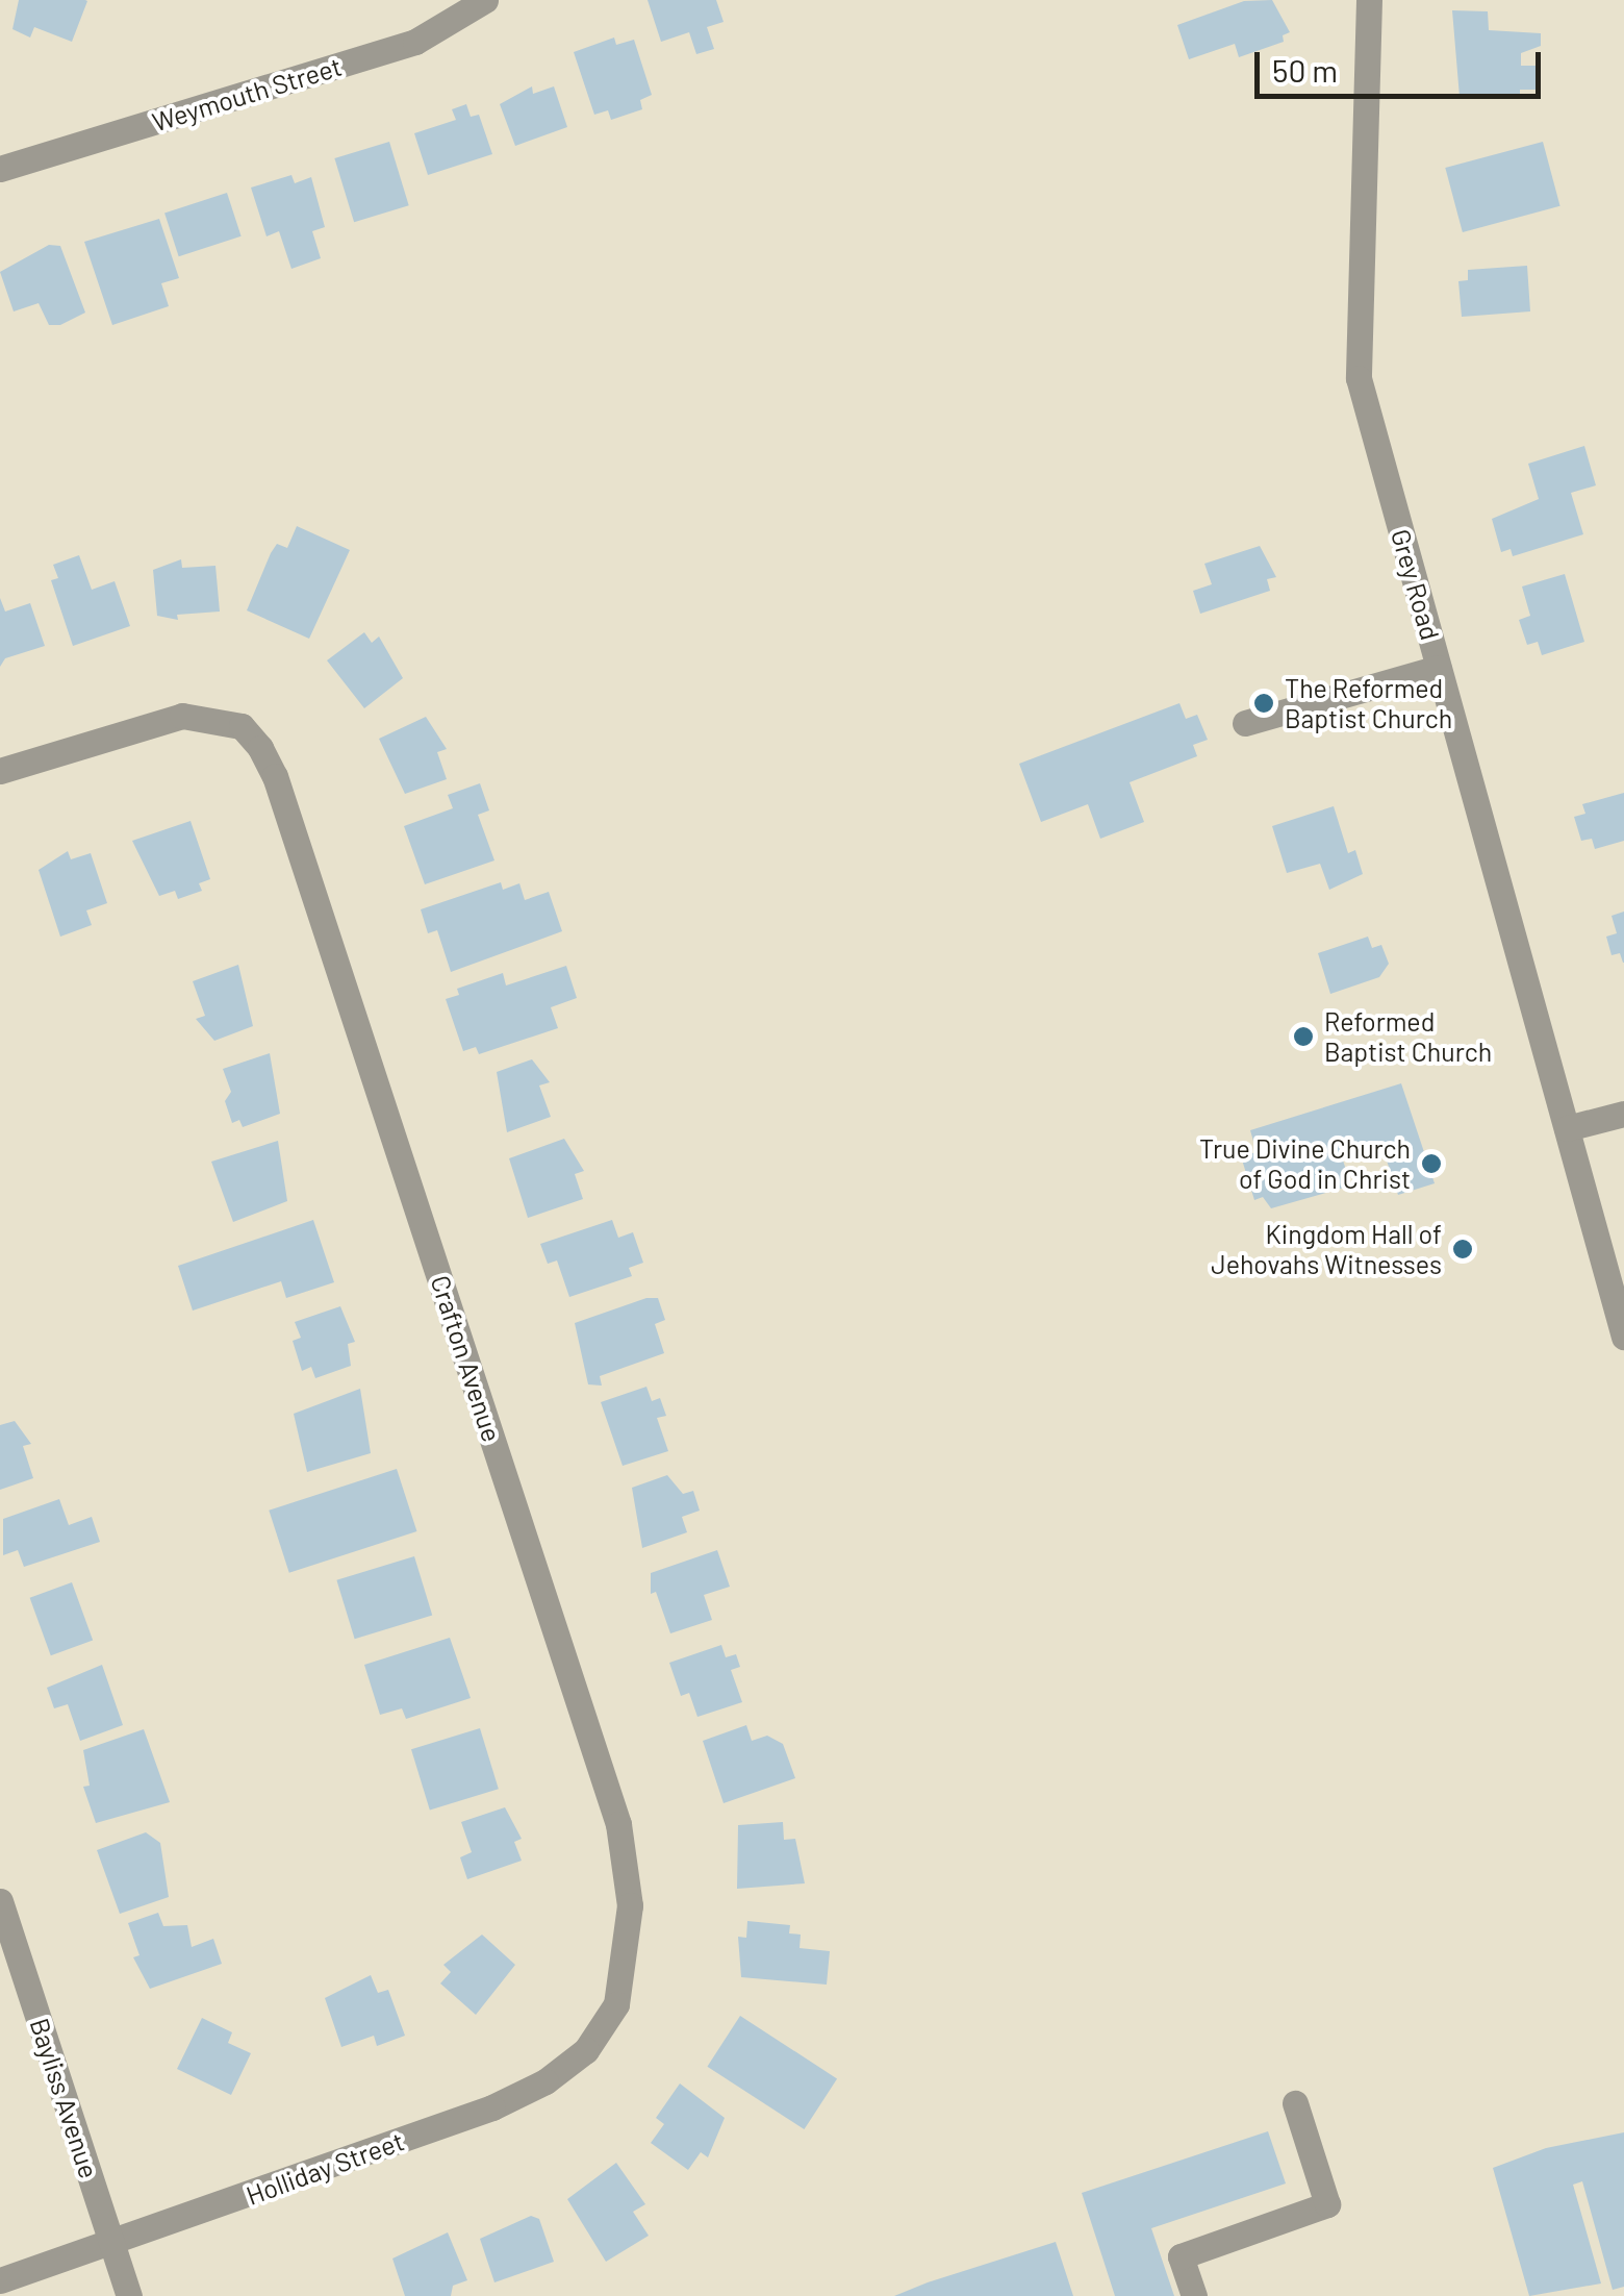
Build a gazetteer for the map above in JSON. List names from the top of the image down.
{
  "streets": {
    "street": [
      "Weymouth Street",
      "Grey Road",
      "Crafton Avenue",
      "Bayliss Avenue",
      "Holliday Street"
    ]
  },
  "crossings": [
    ["Crafton Avenue", "Holliday Street"],
    ["Bayliss Avenue", "Holliday Street"]
  ],
  "places": [
    "The Reformed Baptist Church",
    "Reformed Baptist Church",
    "True Divine Church of God in Christ",
    "Kingdom Hall of Jehovahs Witnesses"
  ],
  "scale_bar": "50 m"
}
